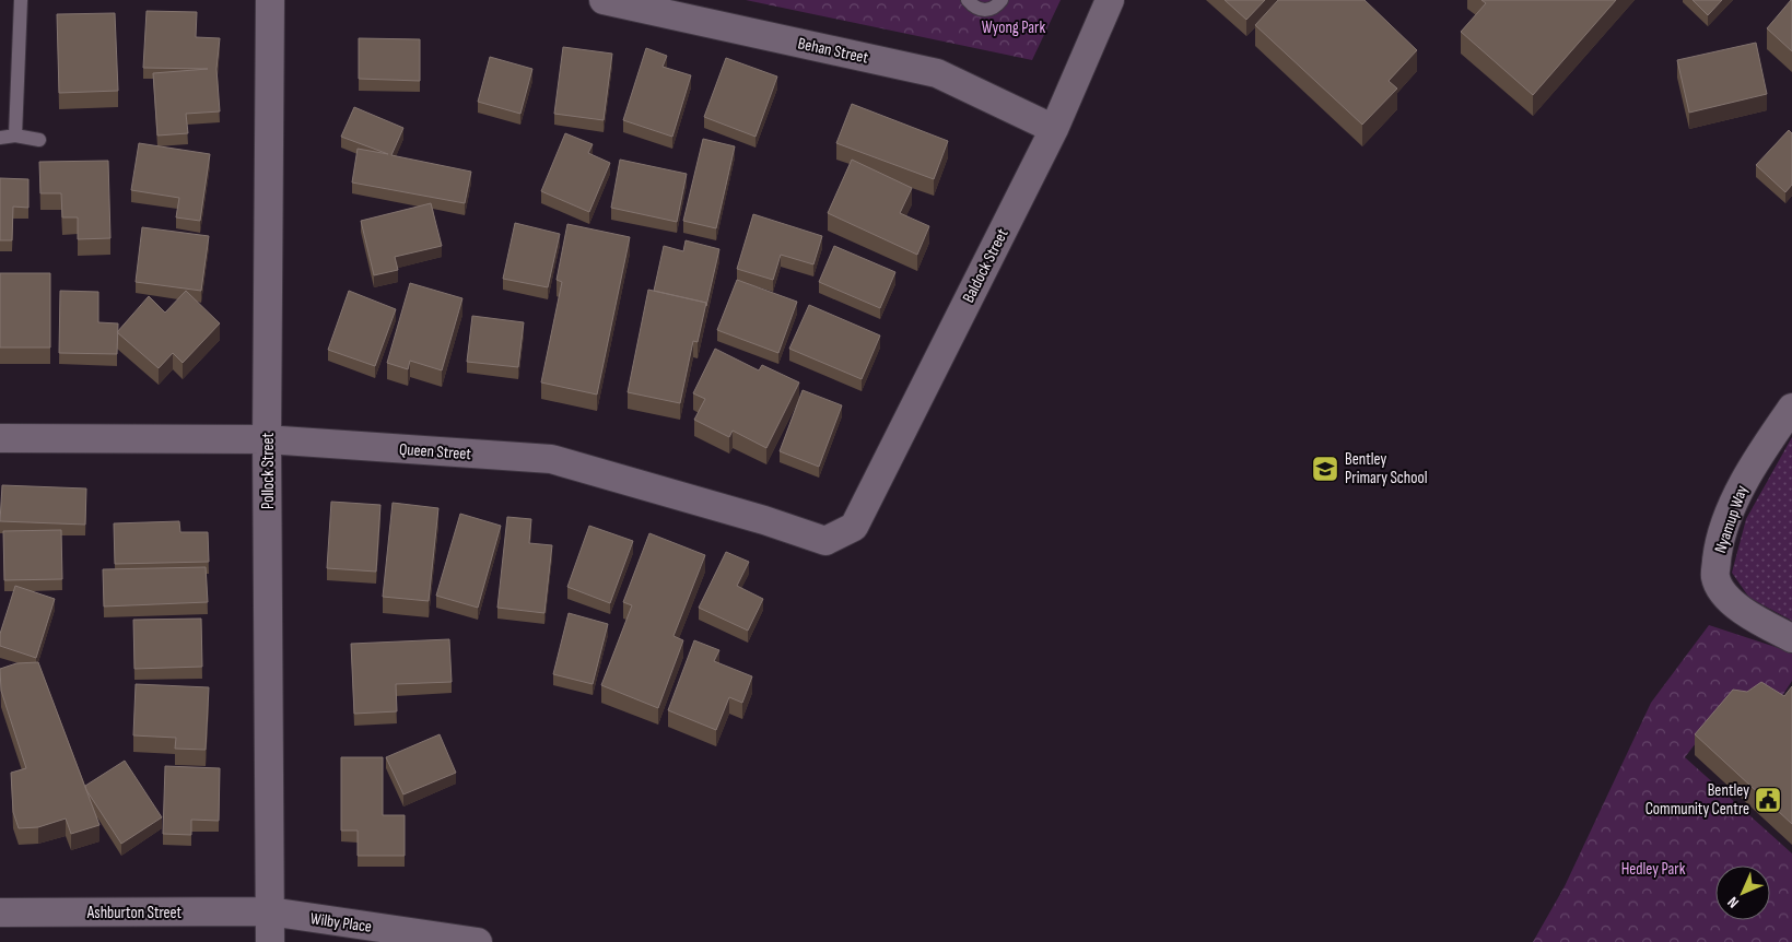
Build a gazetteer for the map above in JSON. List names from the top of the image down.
{
  "streets": {
    "street": [
      "Behan Street",
      "Baldock Street",
      "Queen Street",
      "Pollock Street",
      "Nyamup Way",
      "Ashburton Street",
      "Wilby Place"
    ]
  },
  "crossings": [
    ["Behan Street", "Baldock Street"],
    ["Baldock Street", "Queen Street"],
    ["Queen Street", "Pollock Street"],
    ["Pollock Street", "Ashburton Street"],
    ["Pollock Street", "Wilby Place"],
    ["Ashburton Street", "Wilby Place"]
  ],
  "parks": ["Wyong Park", "Hedley Park"],
  "places": {
    "school or university": ["Bentley Primary School"],
    "public building": ["Bentley Community Centre"]
  },
  "north": "bottom left"
}
